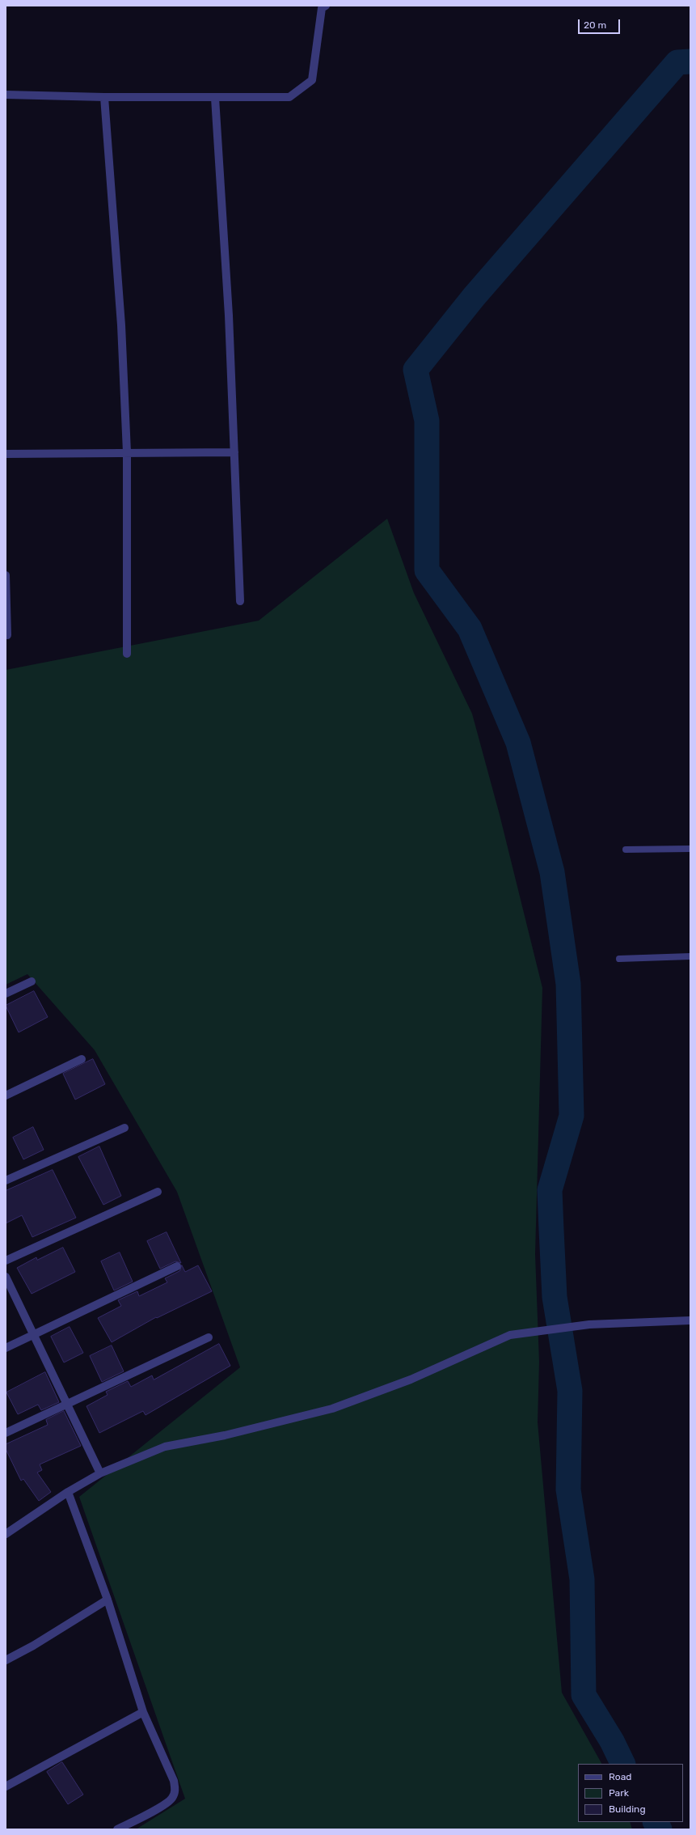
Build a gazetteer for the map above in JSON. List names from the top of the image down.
{
  "legend": ["Road", "Park", "Building"],
  "scale_bar": "20 m"
}
